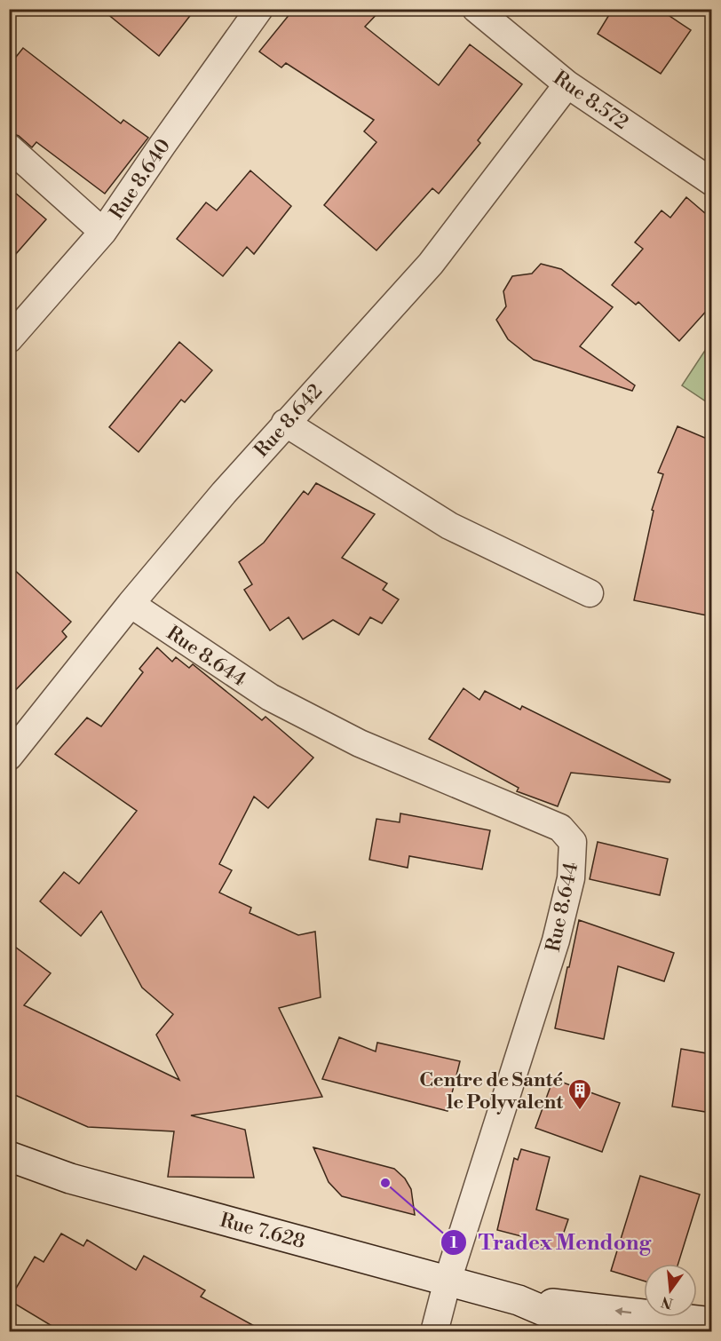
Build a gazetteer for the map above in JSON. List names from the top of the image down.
{
  "streets": {
    "main road": ["Rue 7.628"],
    "street": [
      "Rue 8.572",
      "Rue 8.640",
      "Rue 8.642",
      "Rue 8.644"
    ]
  },
  "crossings": [
    ["Rue 8.572", "Rue 8.642"],
    ["Rue 8.642", "Rue 8.644"],
    ["Rue 8.644", "Rue 7.628"]
  ],
  "places": {
    "building": ["Centre de Santé le Polyvalent"],
    "other": ["Tradex Mendong"]
  },
  "north": "bottom"
}
